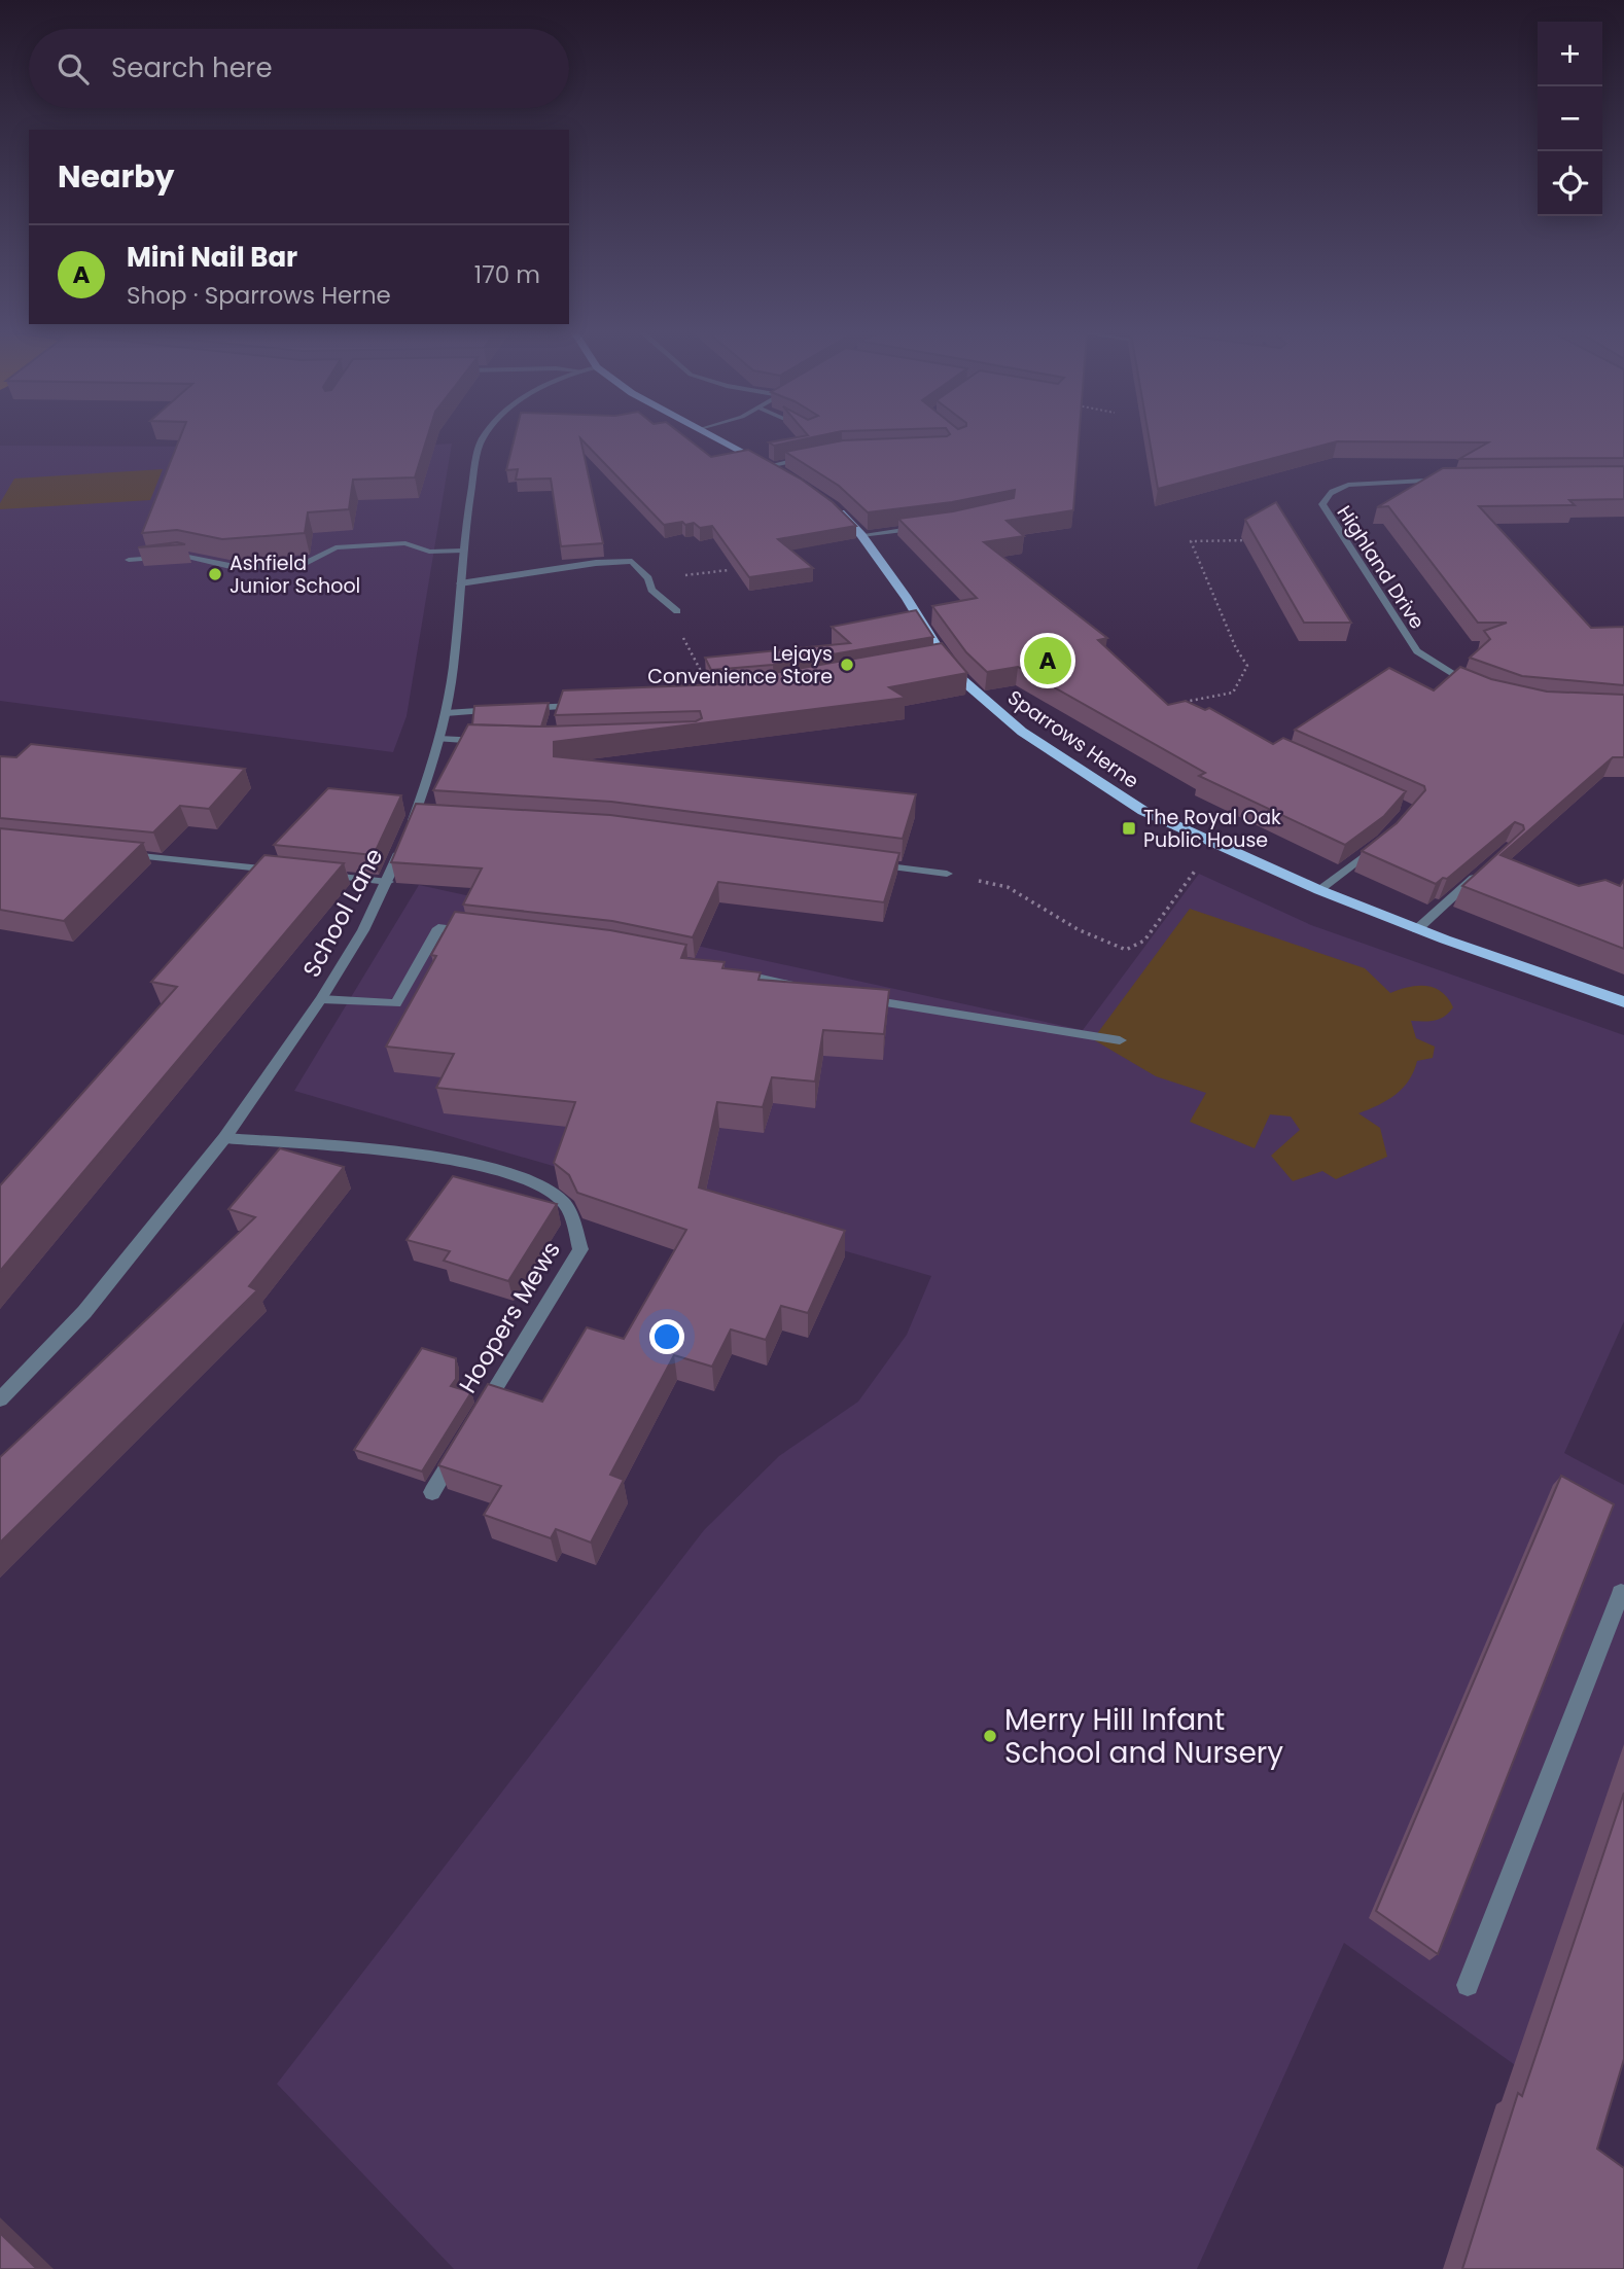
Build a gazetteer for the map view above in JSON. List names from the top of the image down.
{
  "streets": {
    "main road": ["Sparrows Herne"],
    "street": ["Highland Drive", "School Lane", "Hoopers Mews"]
  },
  "crossings": [
    ["School Lane", "Hoopers Mews"]
  ],
  "places": {
    "other": ["Ashfield Junior School", "Lejays Convenience Store", "Merry Hill Infant School and Nursery"],
    "transit": ["The Royal Oak Public House"]
  },
  "page": {
    "map_buttons": ["+", "−"],
    "search": "Search here",
    "heading": "Nearby",
    "list": [
      {
        "mark": "A",
        "name": "Mini Nail Bar",
        "note": "Shop · Sparrows Herne",
        "value": "170 m"
      }
    ],
    "pins": "A"
  }
}
